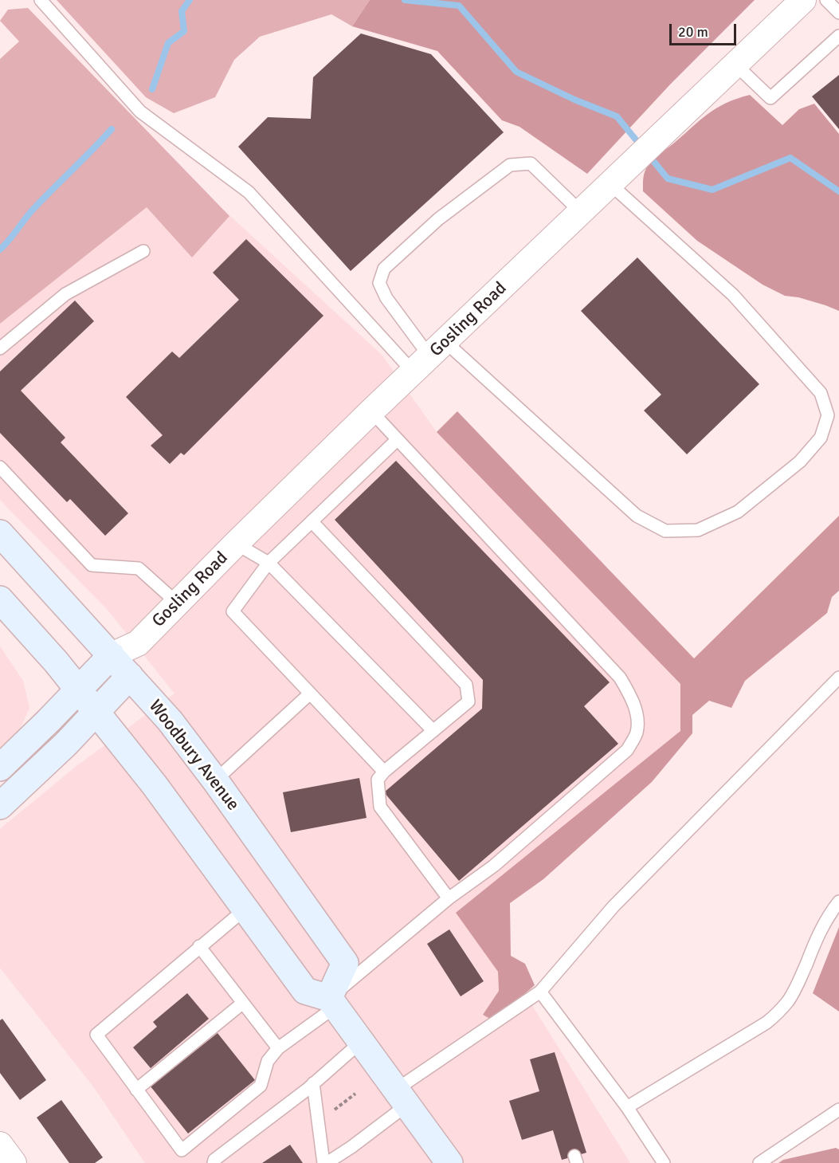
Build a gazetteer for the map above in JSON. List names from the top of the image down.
{
  "streets": {
    "main road": ["Gosling Road", "Woodbury Avenue"]
  },
  "crossings": [
    ["Gosling Road", "Woodbury Avenue"]
  ],
  "scale_bar": "20 m"
}
